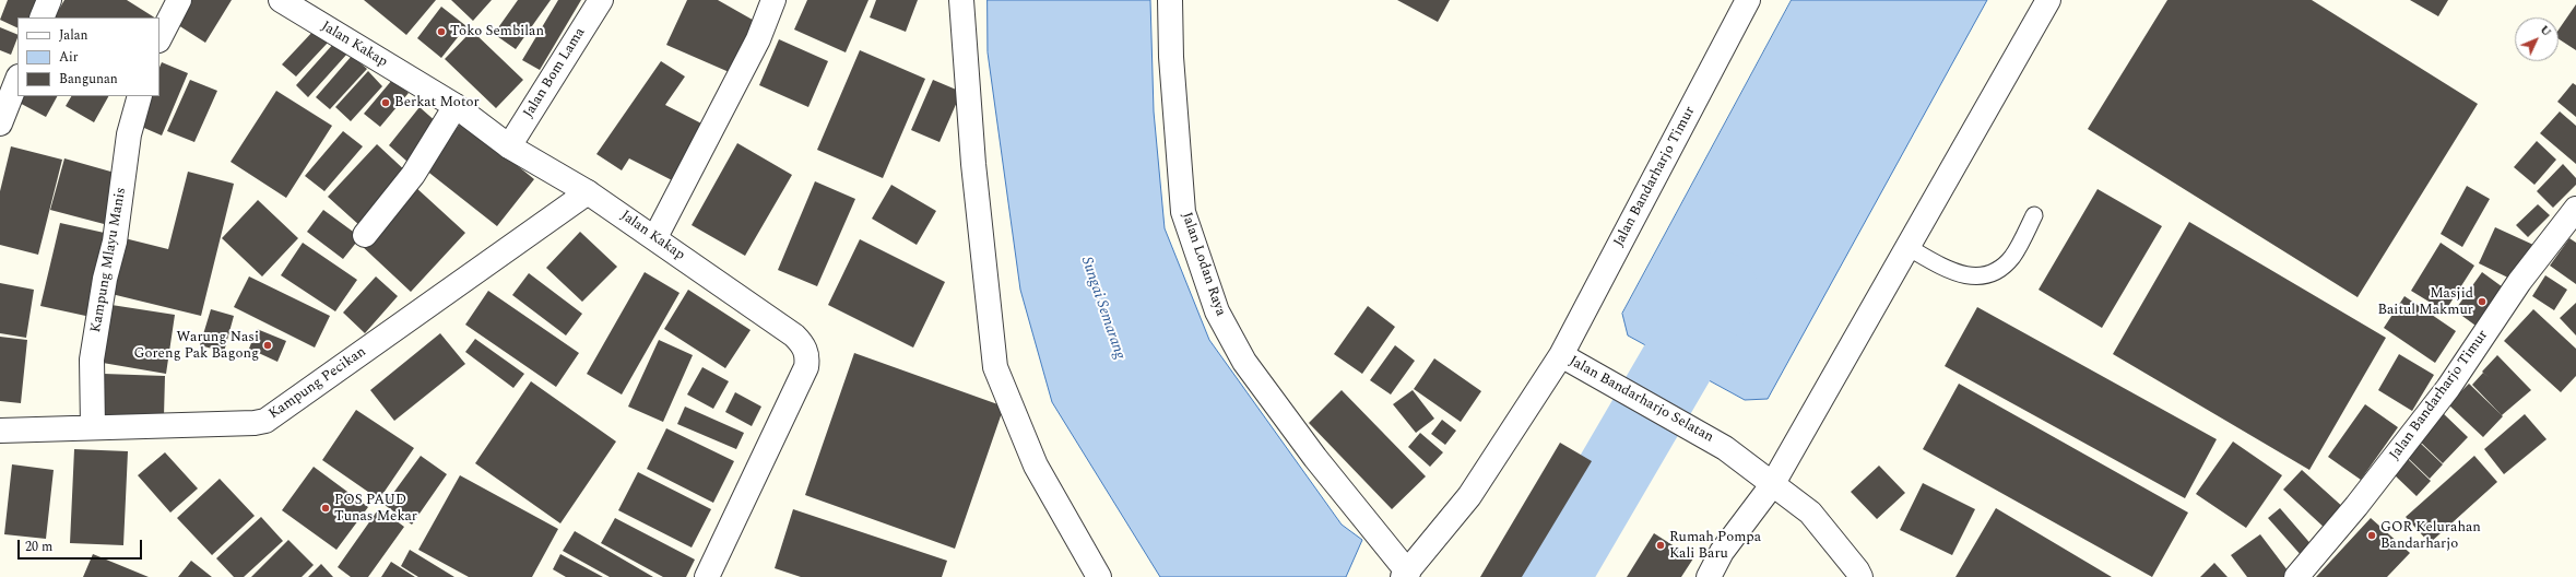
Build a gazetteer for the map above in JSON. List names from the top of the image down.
{
  "streets": {
    "street": [
      "Jalan Kakap",
      "Jalan Bom Lama",
      "Jalan Bandarharjo Timur",
      "Kampung Mlayu Manis",
      "Jalan Lodan Raya",
      "Kampung Pecikan",
      "Jalan Bandarharjo Selatan"
    ]
  },
  "crossings": [
    ["Jalan Kakap", "Jalan Bom Lama"],
    ["Jalan Kakap", "Kampung Pecikan"],
    ["Jalan Bandarharjo Timur", "Jalan Bandarharjo Selatan"],
    ["Kampung Mlayu Manis", "Kampung Pecikan"],
    ["Jalan Lodan Raya", "Jalan Bandarharjo Selatan"]
  ],
  "water": ["Sungai Semarang"],
  "places": [
    "Toko Sembilan",
    "Berkat Motor",
    "Masjid Baitul Makmur",
    "Warung Nasi Goreng Pak Bagong",
    "POS PAUD Tunas Mekar",
    "GOR Kelurahan Bandarharjo",
    "Rumah Pompa Kali Baru"
  ],
  "legend": ["Jalan", "Air", "Bangunan"],
  "scale_bar": "20 m",
  "north": "top right"
}
